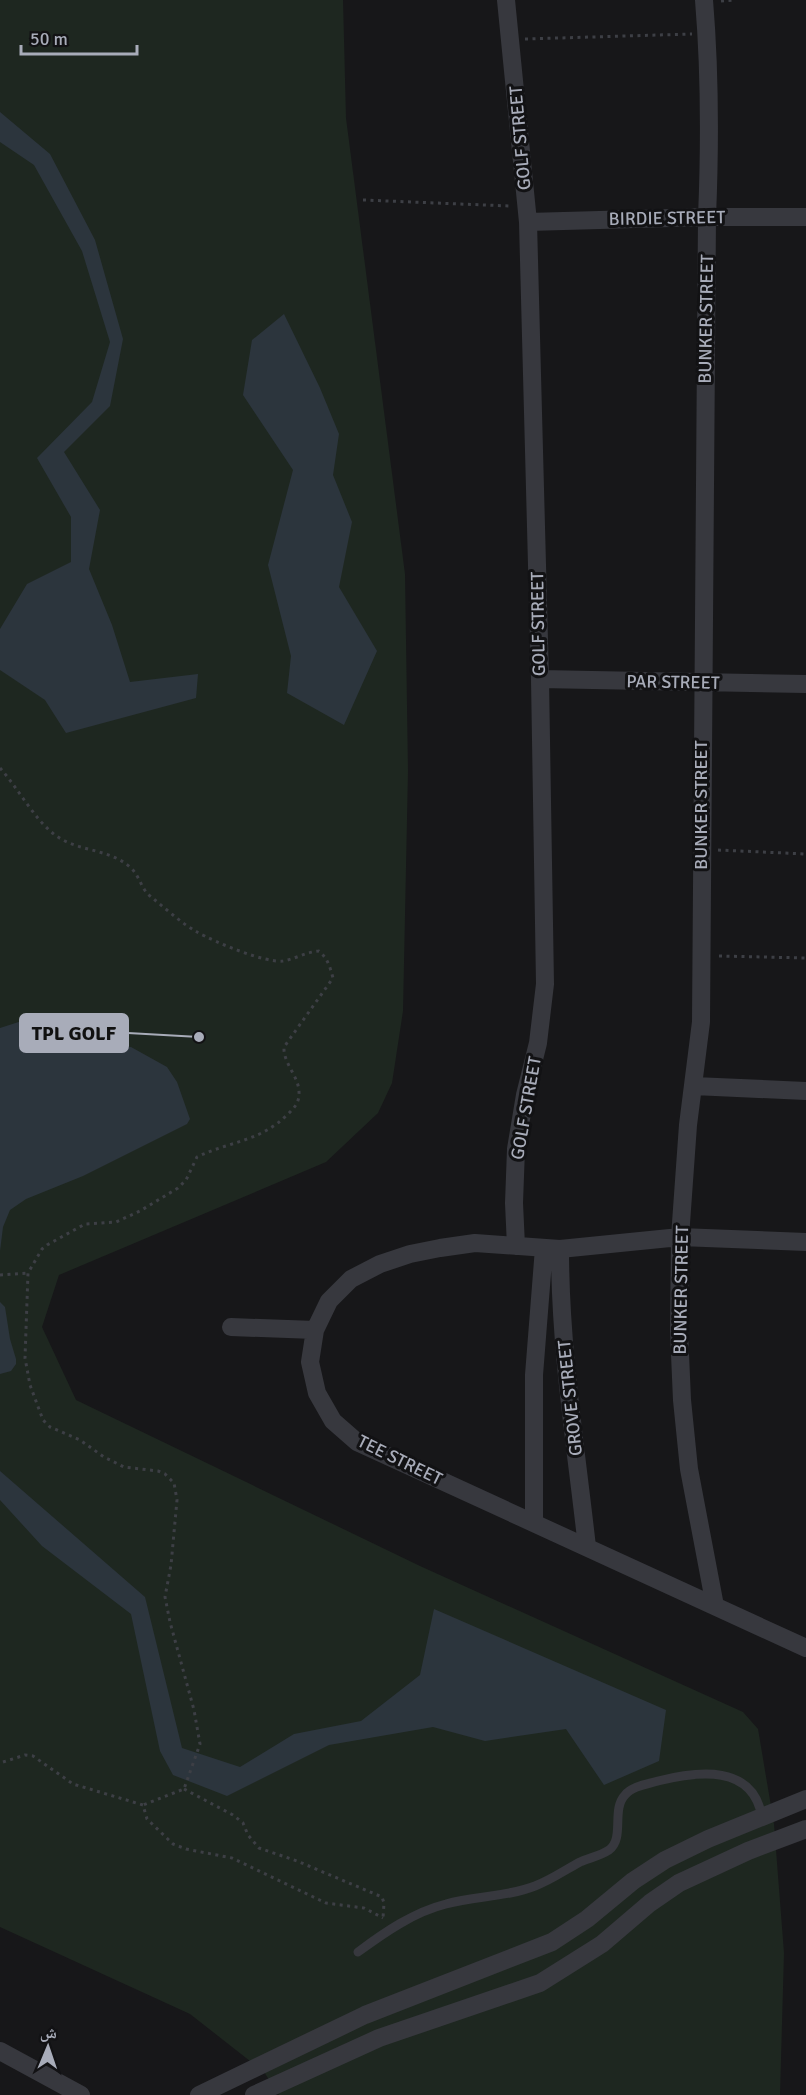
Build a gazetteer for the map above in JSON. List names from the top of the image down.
{
  "streets": {
    "street": [
      "GOLF STREET",
      "BIRDIE STREET",
      "BUNKER STREET",
      "PAR STREET",
      "GROVE STREET",
      "TEE STREET"
    ]
  },
  "crossings": [
    ["GOLF STREET", "BIRDIE STREET"],
    ["GOLF STREET", "PAR STREET"],
    ["GOLF STREET", "TEE STREET"],
    ["BIRDIE STREET", "BUNKER STREET"],
    ["BUNKER STREET", "PAR STREET"],
    ["BUNKER STREET", "TEE STREET"],
    ["GROVE STREET", "TEE STREET"]
  ],
  "places": ["TPL GOLF"],
  "scale_bar": "50 m",
  "north": "top"
}
